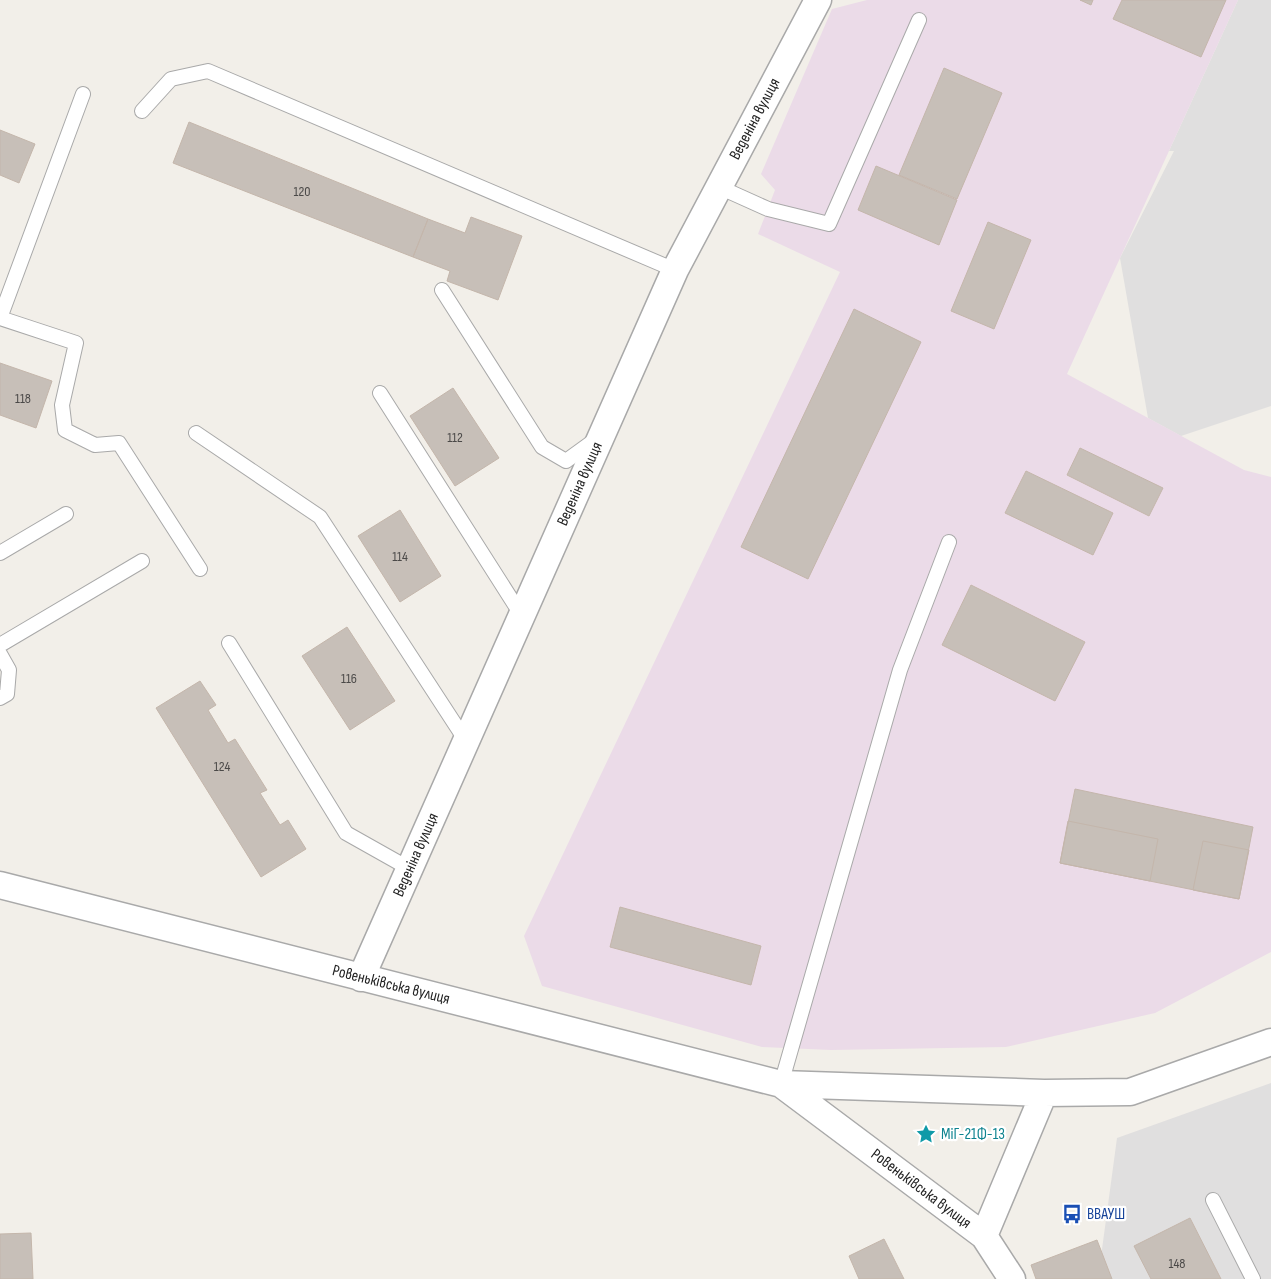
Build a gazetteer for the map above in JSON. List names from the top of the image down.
{
  "streets": {
    "street": ["Веденіна вулиця", "Ровеньківська вулиця"]
  },
  "crossings": [
    ["Веденіна вулиця", "Ровеньківська вулиця"]
  ],
  "places": {
    "place": ["МіГ-21Ф-13"],
    "bus stop": ["ВВАУШ"]
  },
  "house_numbers": [
    "120",
    "118",
    "112",
    "114",
    "116",
    "124",
    "148"
  ]
}
